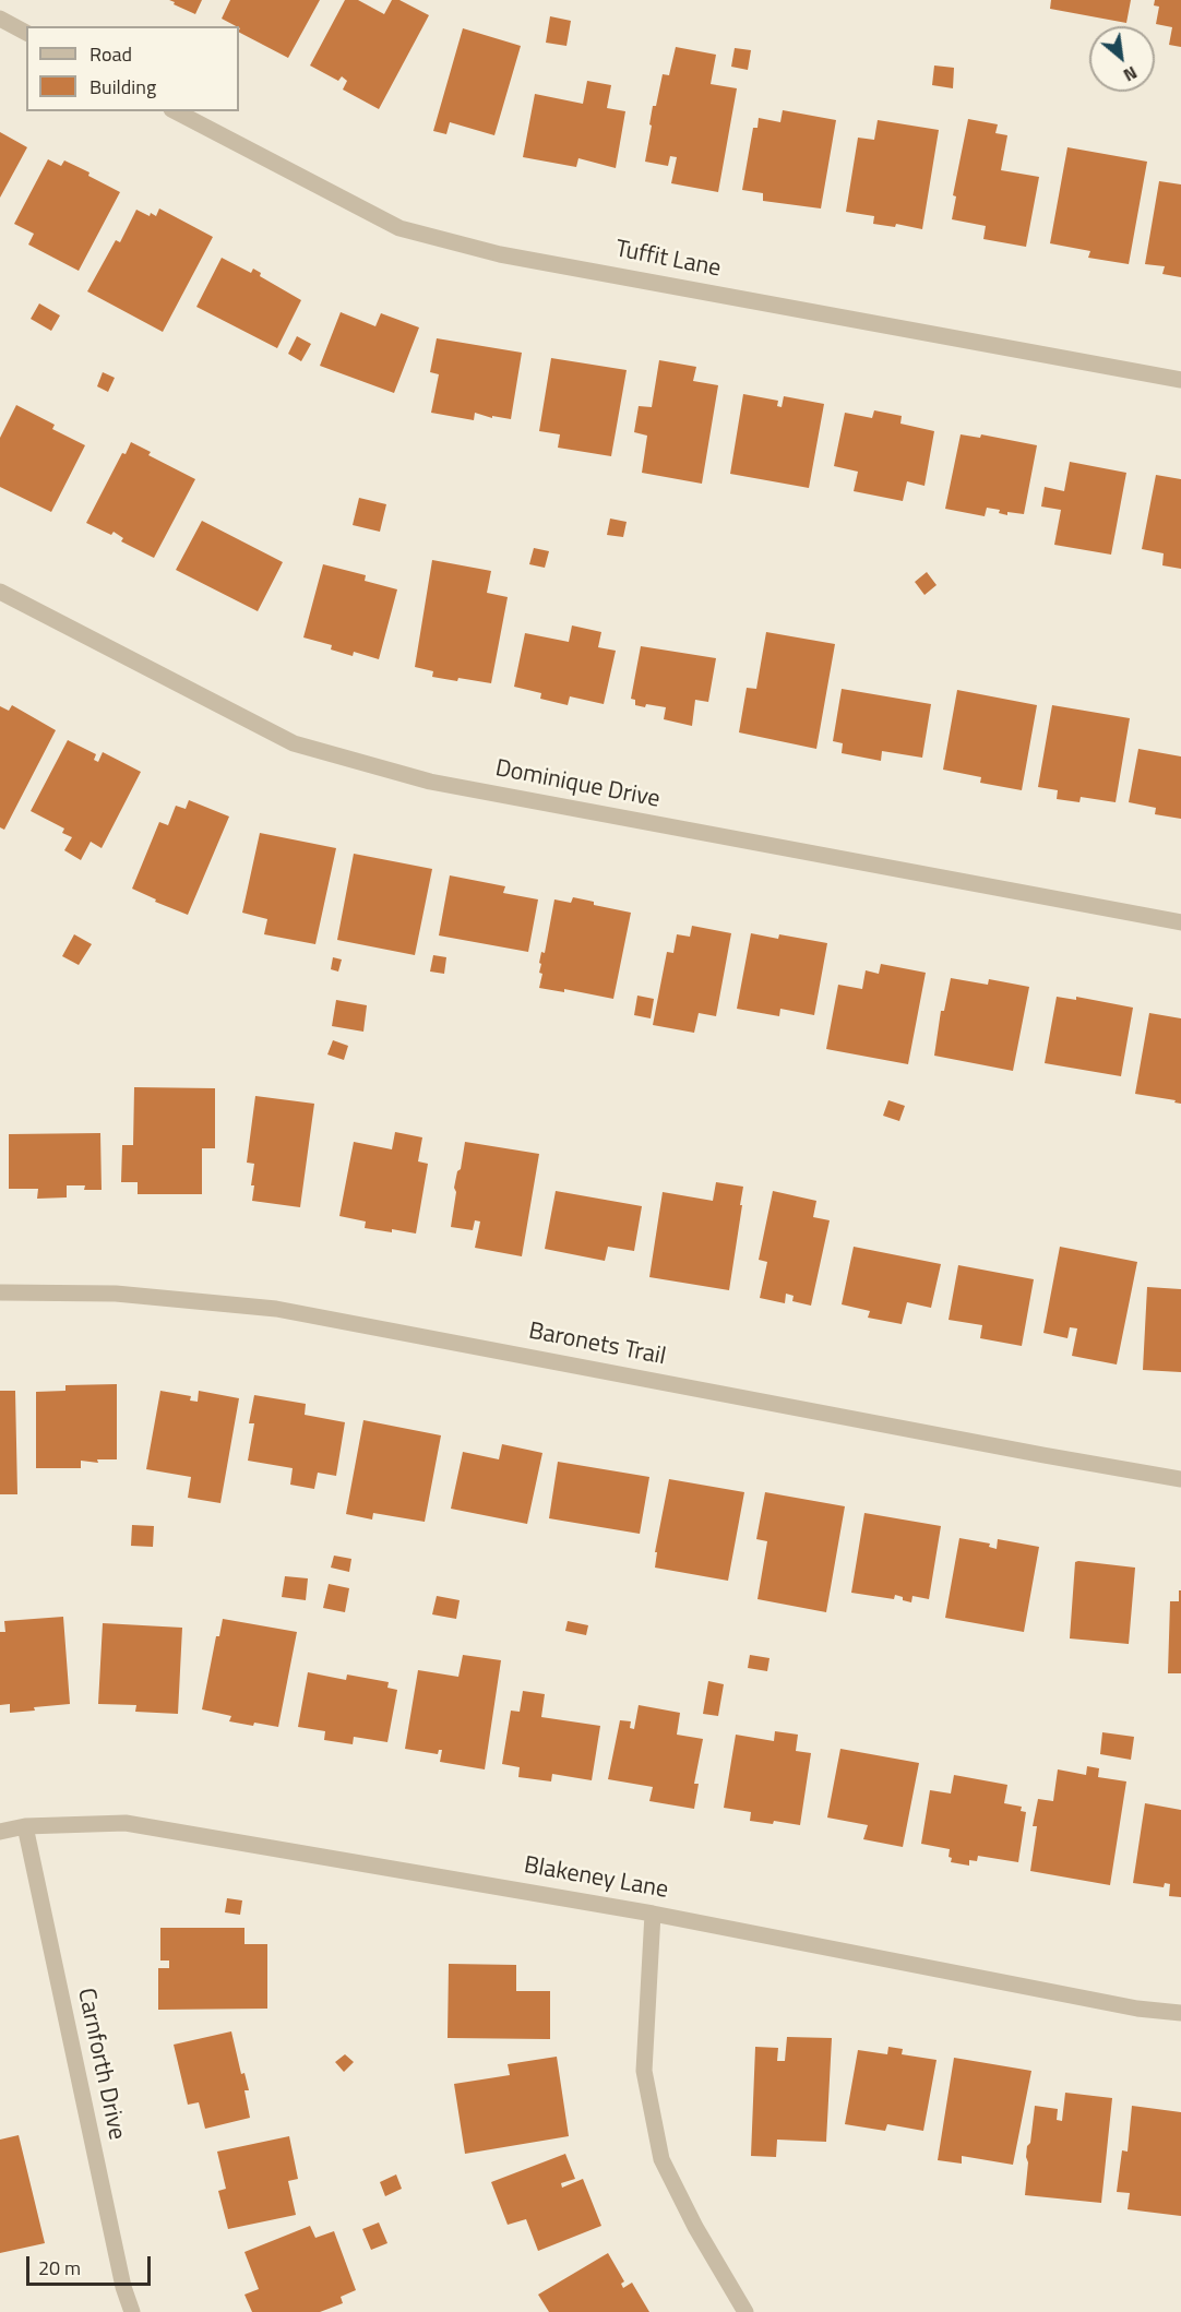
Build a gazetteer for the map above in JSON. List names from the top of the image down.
{
  "streets": {
    "street": [
      "Tuffit Lane",
      "Dominique Drive",
      "Baronets Trail",
      "Blakeney Lane",
      "Carnforth Drive"
    ]
  },
  "crossings": [
    ["Blakeney Lane", "Carnforth Drive"]
  ],
  "legend": ["Road", "Building"],
  "scale_bar": "20 m",
  "north": "bottom right"
}
